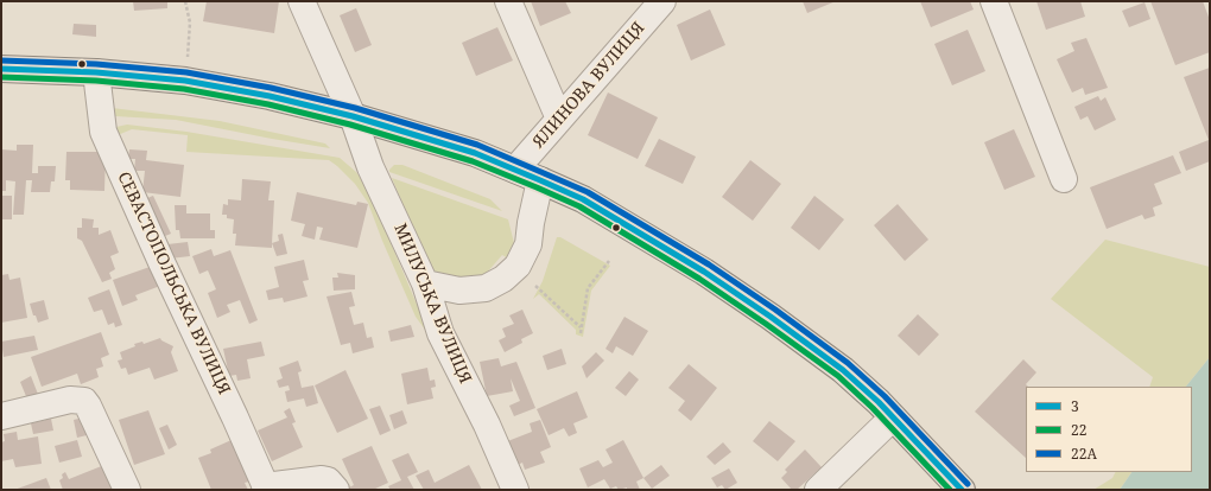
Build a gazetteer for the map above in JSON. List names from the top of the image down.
{
  "streets": {
    "street": ["ЯЛИНОВА ВУЛИЦЯ", "СЕВАСТОПОЛЬСЬКА ВУЛИЦЯ", "МИЛУСЬКА ВУЛИЦЯ"]
  },
  "lines": ["transit line 22А", "transit line 3", "transit line 22"],
  "legend": ["3", "22", "22А"]
}
